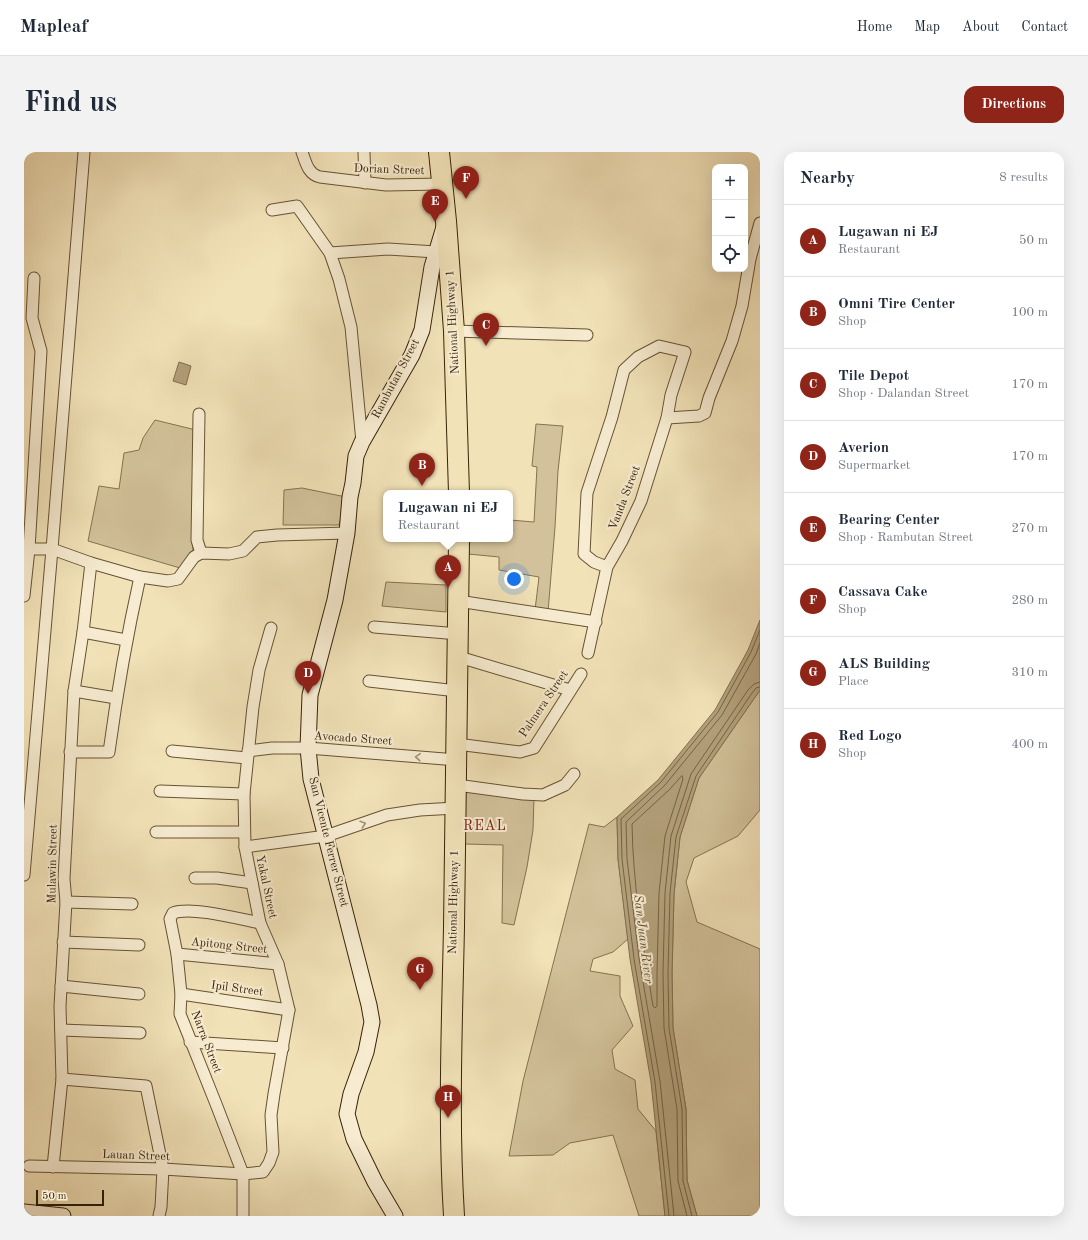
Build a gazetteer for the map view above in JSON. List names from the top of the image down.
{
  "streets": {
    "highway": ["National Highway 1"],
    "street": [
      "Dorian Street",
      "Rambutan Street",
      "Vanda Street",
      "Palmera Street",
      "Avocado Street",
      "San Vicente Ferrer Street",
      "Mulawin Street",
      "Yakal Street",
      "Apitong Street",
      "Ipil Street",
      "Narra Street",
      "Lauan Street"
    ]
  },
  "crossings": [
    ["Dorian Street", "National Highway 1"],
    ["National Highway 1", "Rambutan Street"],
    ["National Highway 1", "Palmera Street"],
    ["National Highway 1", "Avocado Street"],
    ["Rambutan Street", "San Vicente Ferrer Street"],
    ["Palmera Street", "Avocado Street"],
    ["Avocado Street", "San Vicente Ferrer Street"],
    ["Avocado Street", "Yakal Street"],
    ["Mulawin Street", "Lauan Street"],
    ["Yakal Street", "Apitong Street"],
    ["Yakal Street", "Ipil Street"],
    ["Yakal Street", "Narra Street"],
    ["Yakal Street", "Lauan Street"],
    ["Apitong Street", "Narra Street"],
    ["Ipil Street", "Narra Street"],
    ["Narra Street", "Lauan Street"]
  ],
  "districts": ["REAL"],
  "water": ["San Juan River"],
  "scale_bar": "50 m",
  "page": {
    "header": "Mapleaf",
    "nav": [
      "Home",
      "Map",
      "About",
      "Contact"
    ],
    "buttons": "Directions",
    "title": "Find us",
    "heading": ["Nearby", "8 results"],
    "map_buttons": ["+", "−"],
    "pins": [
      "F",
      "E",
      "C",
      "B",
      "A",
      "D",
      "G",
      "H"
    ],
    "list": [
      {
        "mark": "A",
        "name": "Lugawan ni EJ",
        "note": "Restaurant",
        "value": "50 m"
      },
      {
        "mark": "B",
        "name": "Omni Tire Center",
        "note": "Shop",
        "value": "100 m"
      },
      {
        "mark": "C",
        "name": "Tile Depot",
        "note": "Shop · Dalandan Street",
        "value": "170 m"
      },
      {
        "mark": "D",
        "name": "Averion",
        "note": "Supermarket",
        "value": "170 m"
      },
      {
        "mark": "E",
        "name": "Bearing Center",
        "note": "Shop · Rambutan Street",
        "value": "270 m"
      },
      {
        "mark": "F",
        "name": "Cassava Cake",
        "note": "Shop",
        "value": "280 m"
      },
      {
        "mark": "G",
        "name": "ALS Building",
        "note": "Place",
        "value": "310 m"
      },
      {
        "mark": "H",
        "name": "Red Logo",
        "note": "Shop",
        "value": "400 m"
      }
    ],
    "popup": ["Lugawan ni EJ", "Restaurant"],
    "scale": "50 m"
  }
}
